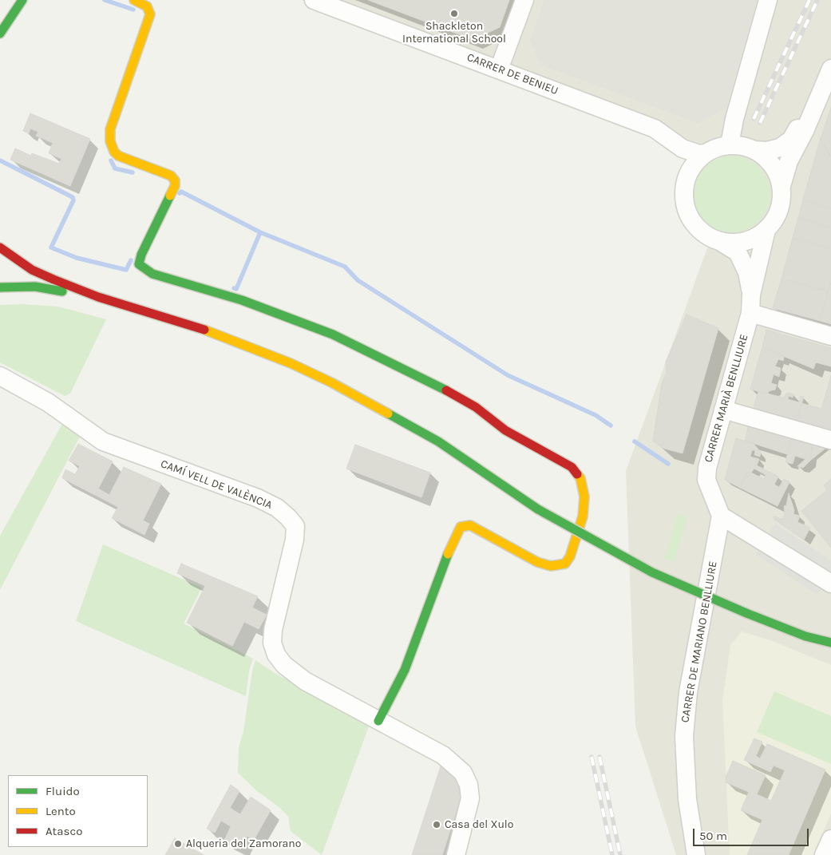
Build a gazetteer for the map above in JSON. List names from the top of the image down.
{
  "streets": {
    "street": [
      "CARRER DE BENIEU",
      "CARRER MARIÀ BENLLIURE",
      "CAMÍ VELL DE VALÈNCIA",
      "CARRER DE MARIANO BENLLIURE"
    ]
  },
  "crossings": [
    ["CARRER DE BENIEU", "CARRER MARIÀ BENLLIURE"],
    ["CARRER MARIÀ BENLLIURE", "CARRER DE MARIANO BENLLIURE"]
  ],
  "places": ["Shackleton International School", "Casa del Xulo", "Alqueria del Zamorano"],
  "legend": ["Fluido", "Lento", "Atasco"],
  "scale_bar": "50 m"
}
